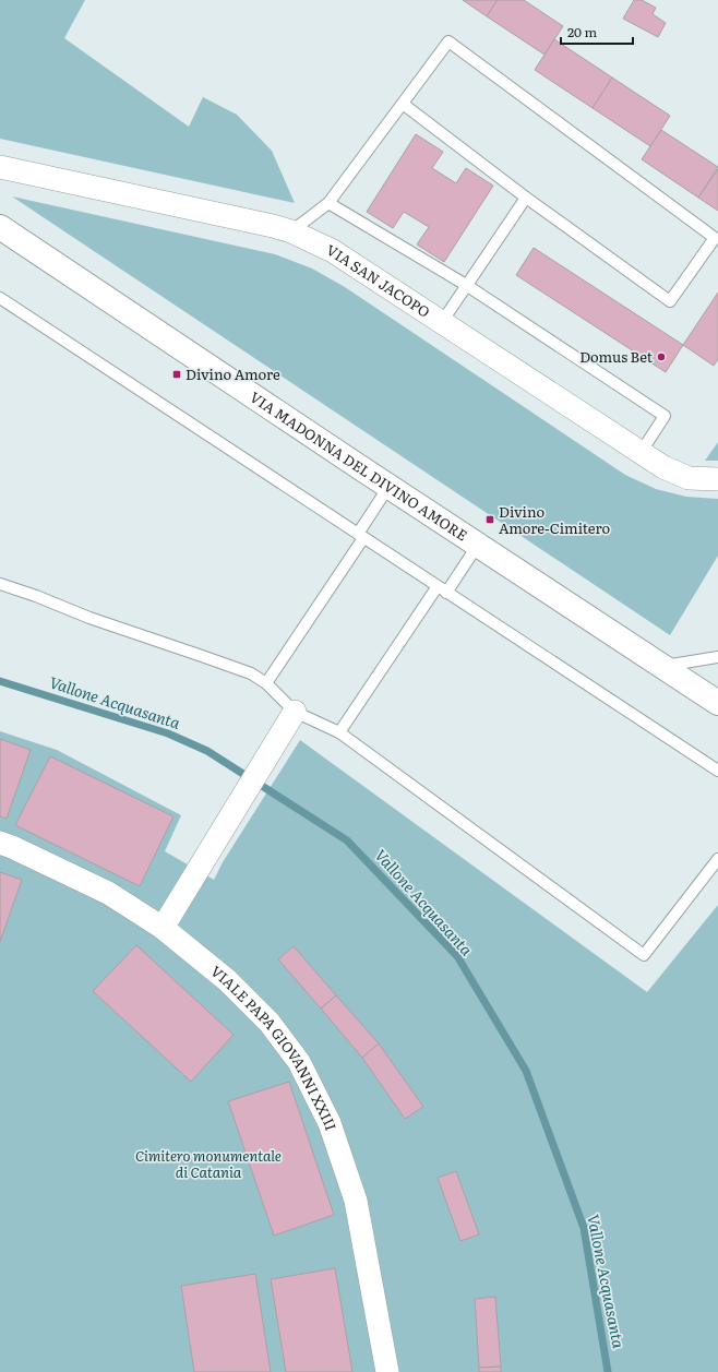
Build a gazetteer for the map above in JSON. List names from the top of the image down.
{
  "streets": {
    "main road": ["VIA MADONNA DEL DIVINO AMORE"],
    "street": ["VIA SAN JACOPO", "VIALE PAPA GIOVANNI XXIII"]
  },
  "water": ["Vallone Acquasanta"],
  "parks": ["Cimitero monumentale di Catania"],
  "places": {
    "other": ["Domus Bet"],
    "transit": ["Divino Amore", "Divino Amore-Cimitero"]
  },
  "scale_bar": "20 m"
}
